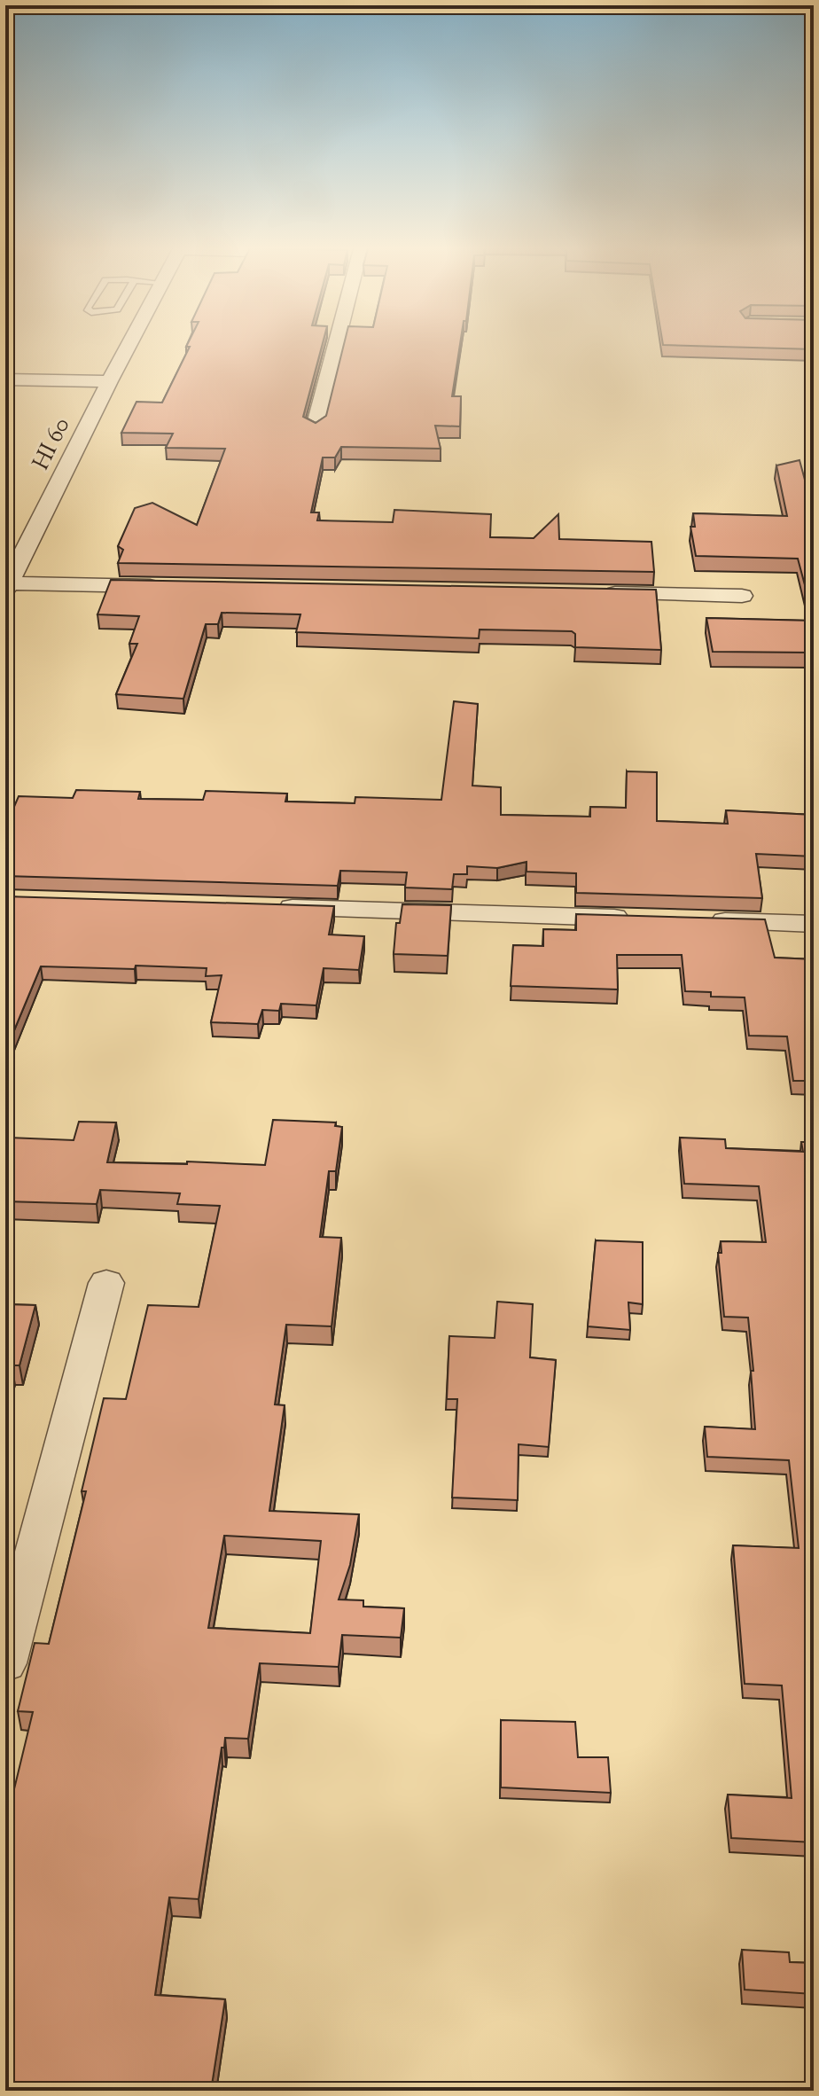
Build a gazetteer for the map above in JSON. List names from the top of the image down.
{
  "streets": {
    "street": ["HI 60"]
  }
}
